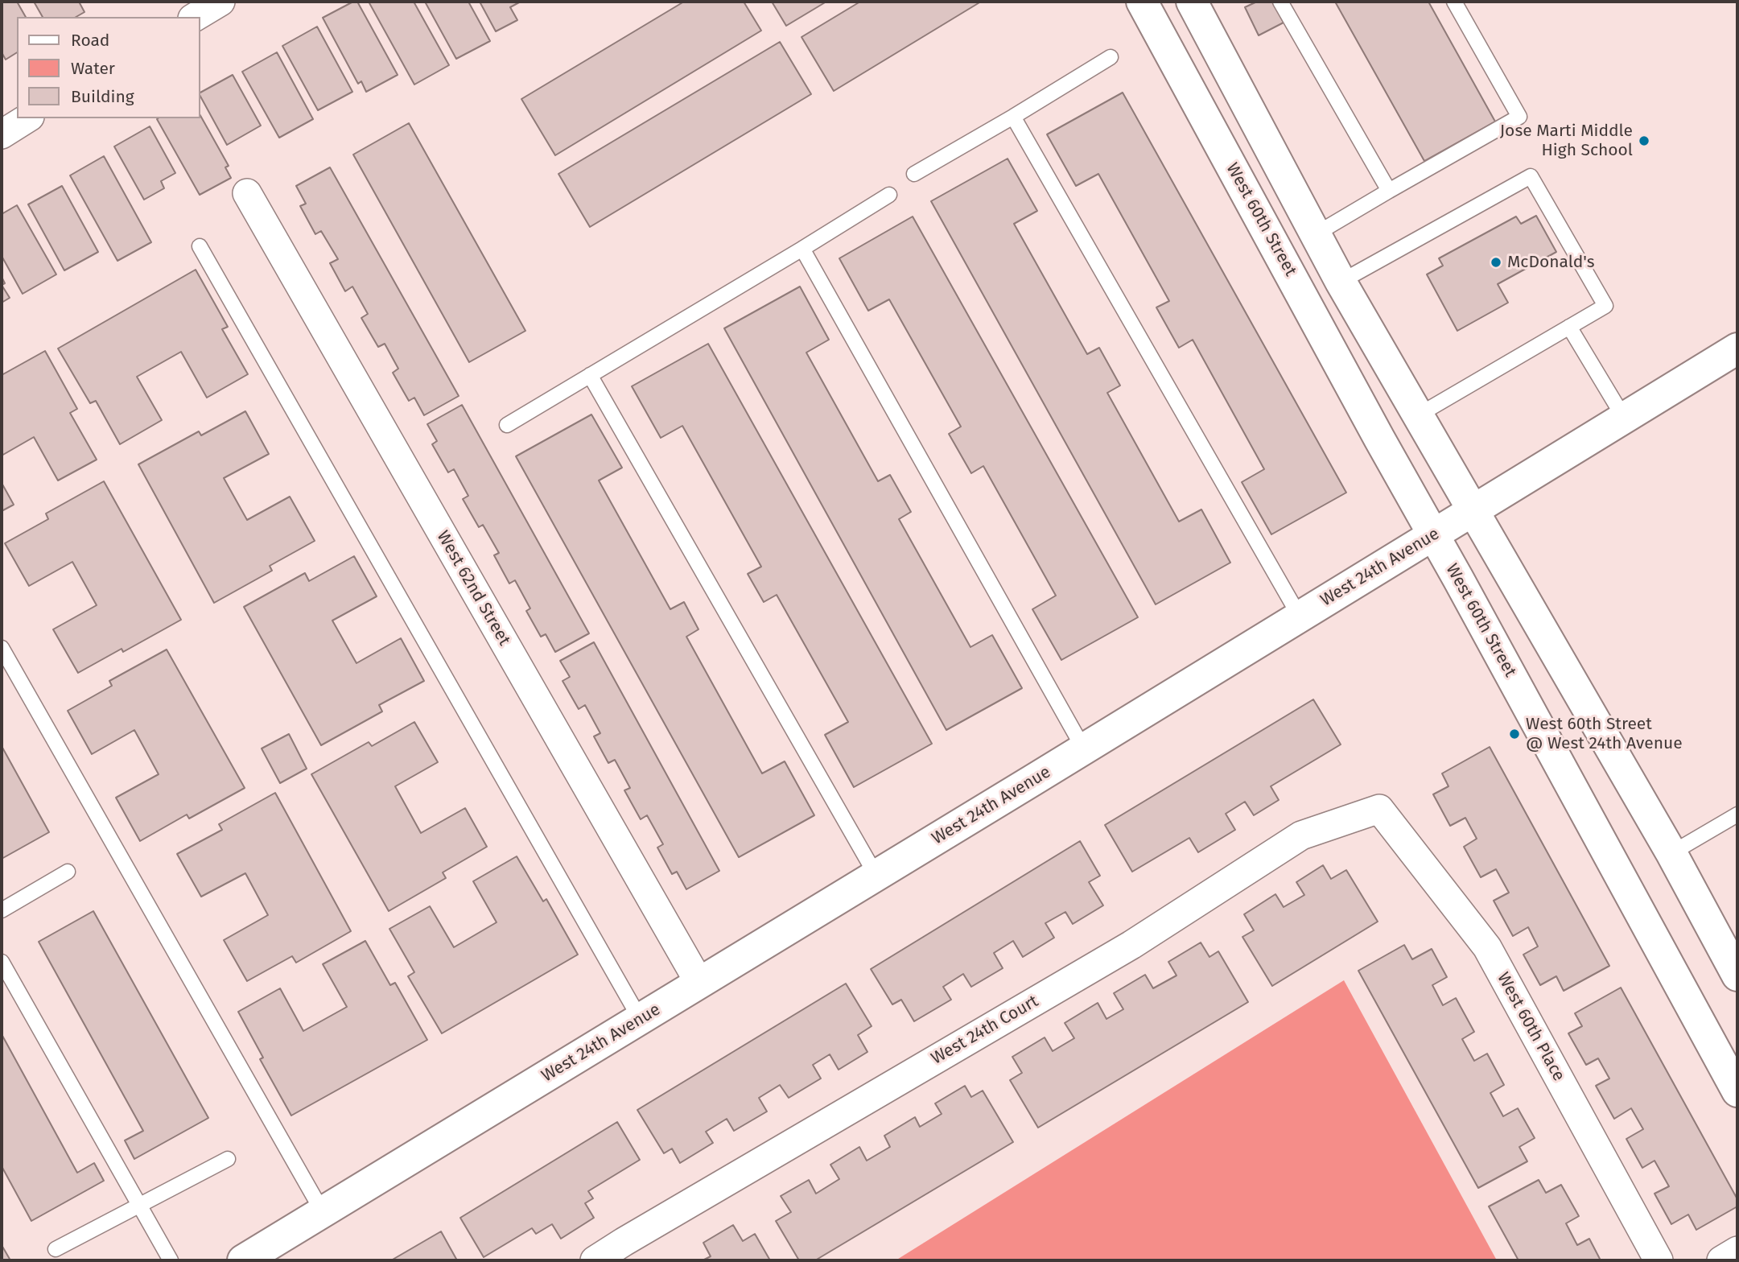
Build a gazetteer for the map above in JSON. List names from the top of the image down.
{
  "streets": {
    "street": [
      "West 60th Street",
      "West 24th Avenue",
      "West 62nd Street",
      "West 60th Place",
      "West 24th Court"
    ]
  },
  "crossings": [
    ["West 60th Street", "West 24th Avenue"],
    ["West 24th Avenue", "West 62nd Street"],
    ["West 60th Place", "West 24th Court"]
  ],
  "places": ["Jose Marti Middle High School", "McDonald's", "West 60th Street @ West 24th Avenue"],
  "legend": ["Road", "Water", "Building"]
}
